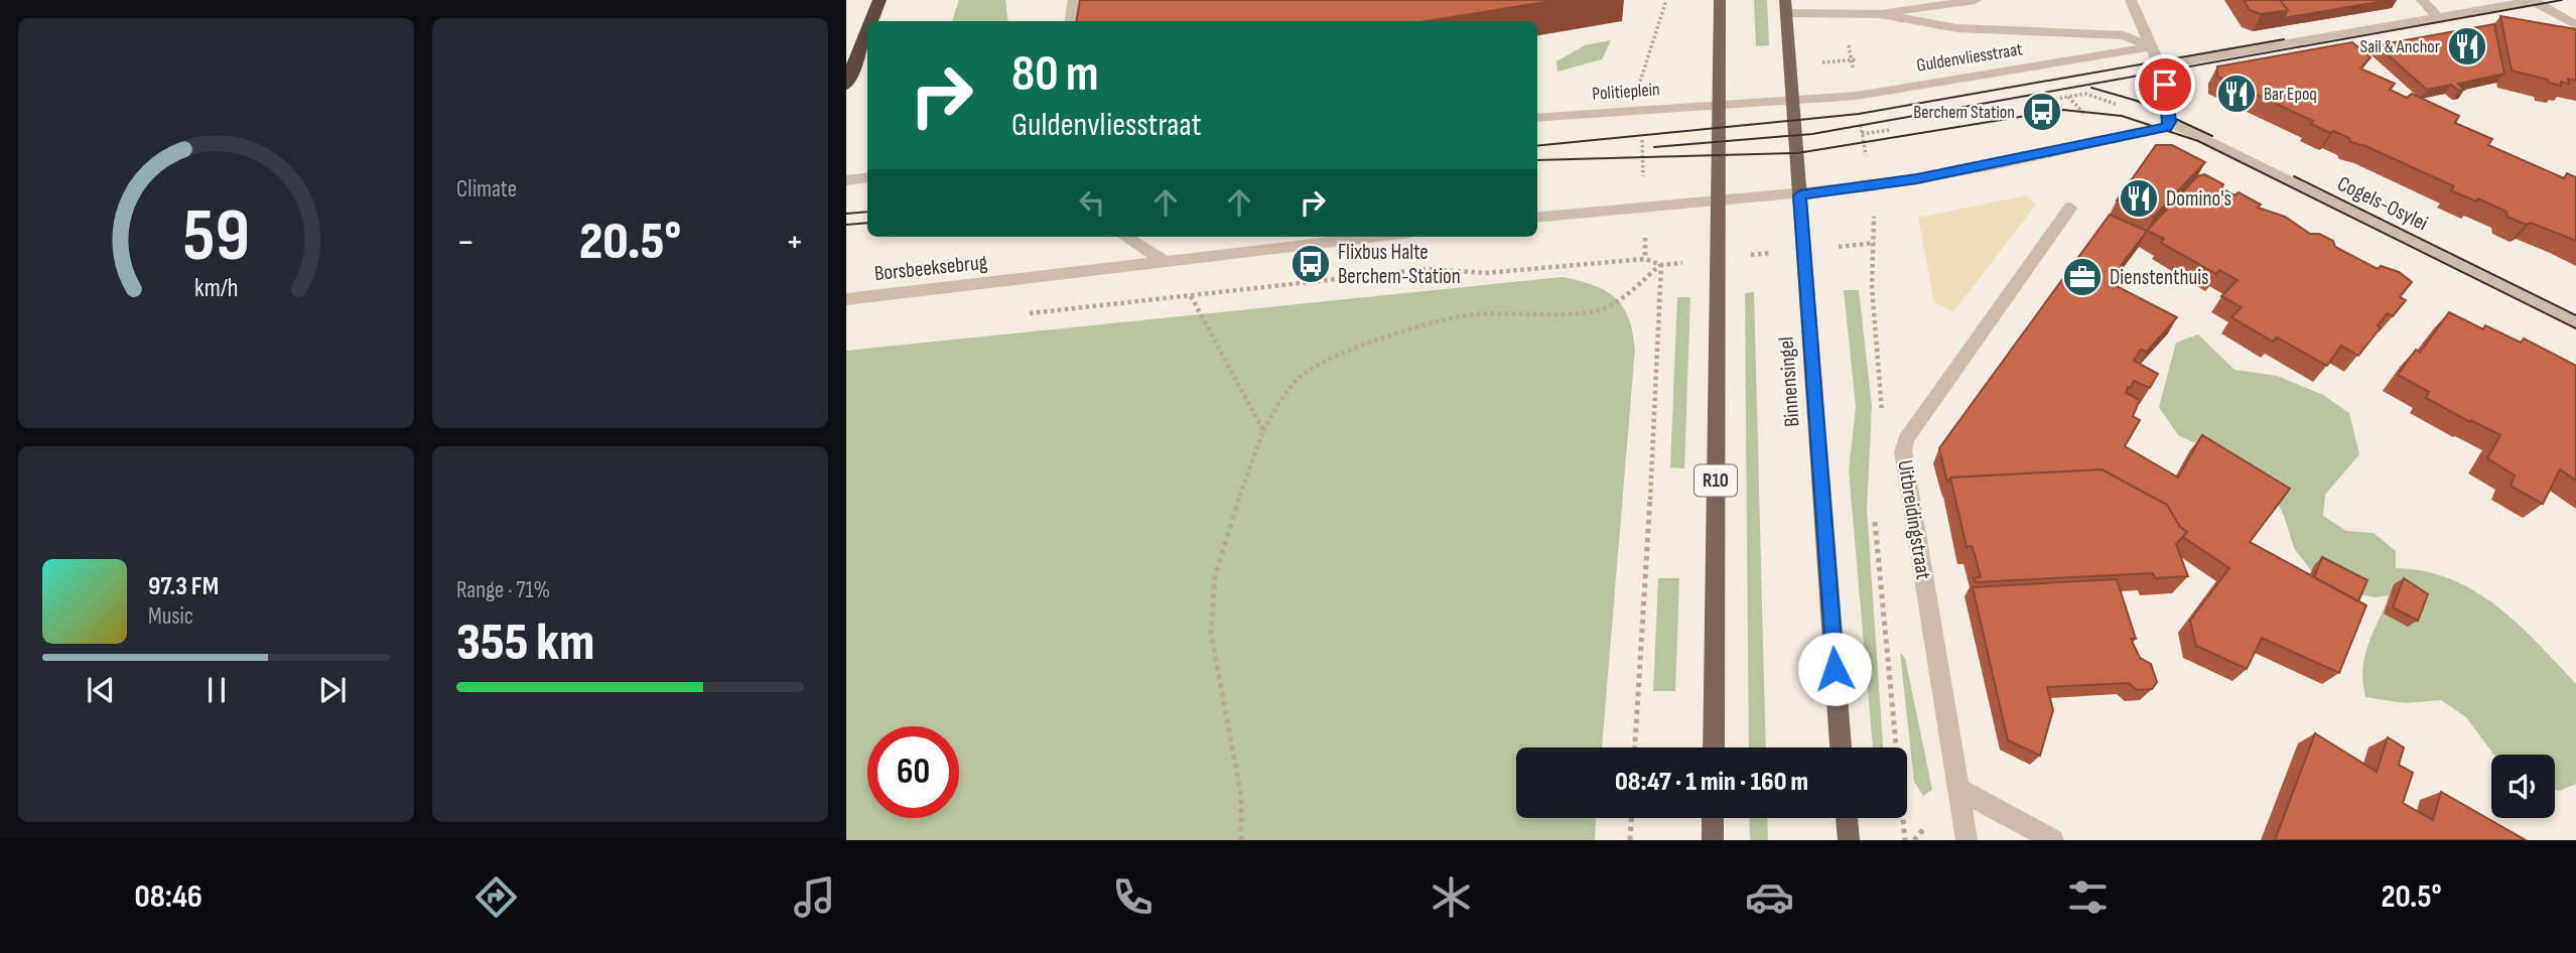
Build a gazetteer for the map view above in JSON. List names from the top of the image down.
{
  "streets": {
    "main road": ["Binnensingel", "R10"],
    "street": [
      "Guldenvliesstraat",
      "Politieplein",
      "Cogels-Osylei",
      "Borsbeeksebrug",
      "Uitbreidingstraat"
    ]
  },
  "crossings": [
    ["Guldenvliesstraat", "Politieplein"],
    ["Guldenvliesstraat", "Binnensingel"],
    ["Politieplein", "Binnensingel"],
    ["Politieplein", "R10"]
  ],
  "places": {
    "restaurant": ["Sail & Anchor", "Bar Epoq", "Domino's"],
    "bus stop": ["Berchem Station", "Flixbus Halte Berchem-Station"],
    "office": ["Dienstenthuis"]
  },
  "page": {
    "tile": [
      "Climate",
      ["Range · 71%", "355 km"]
    ],
    "turn": ["80 m", "Guldenvliesstraat"],
    "heat": ["−", "20.5°", "+"],
    "song": ["97.3 FM", "Music"],
    "limit": "60",
    "trip": "08:47 · 1 min · 160 m",
    "tabs": ["08:46", "20.5°"],
    "gauge": ["59", "km/h"]
  }
}
